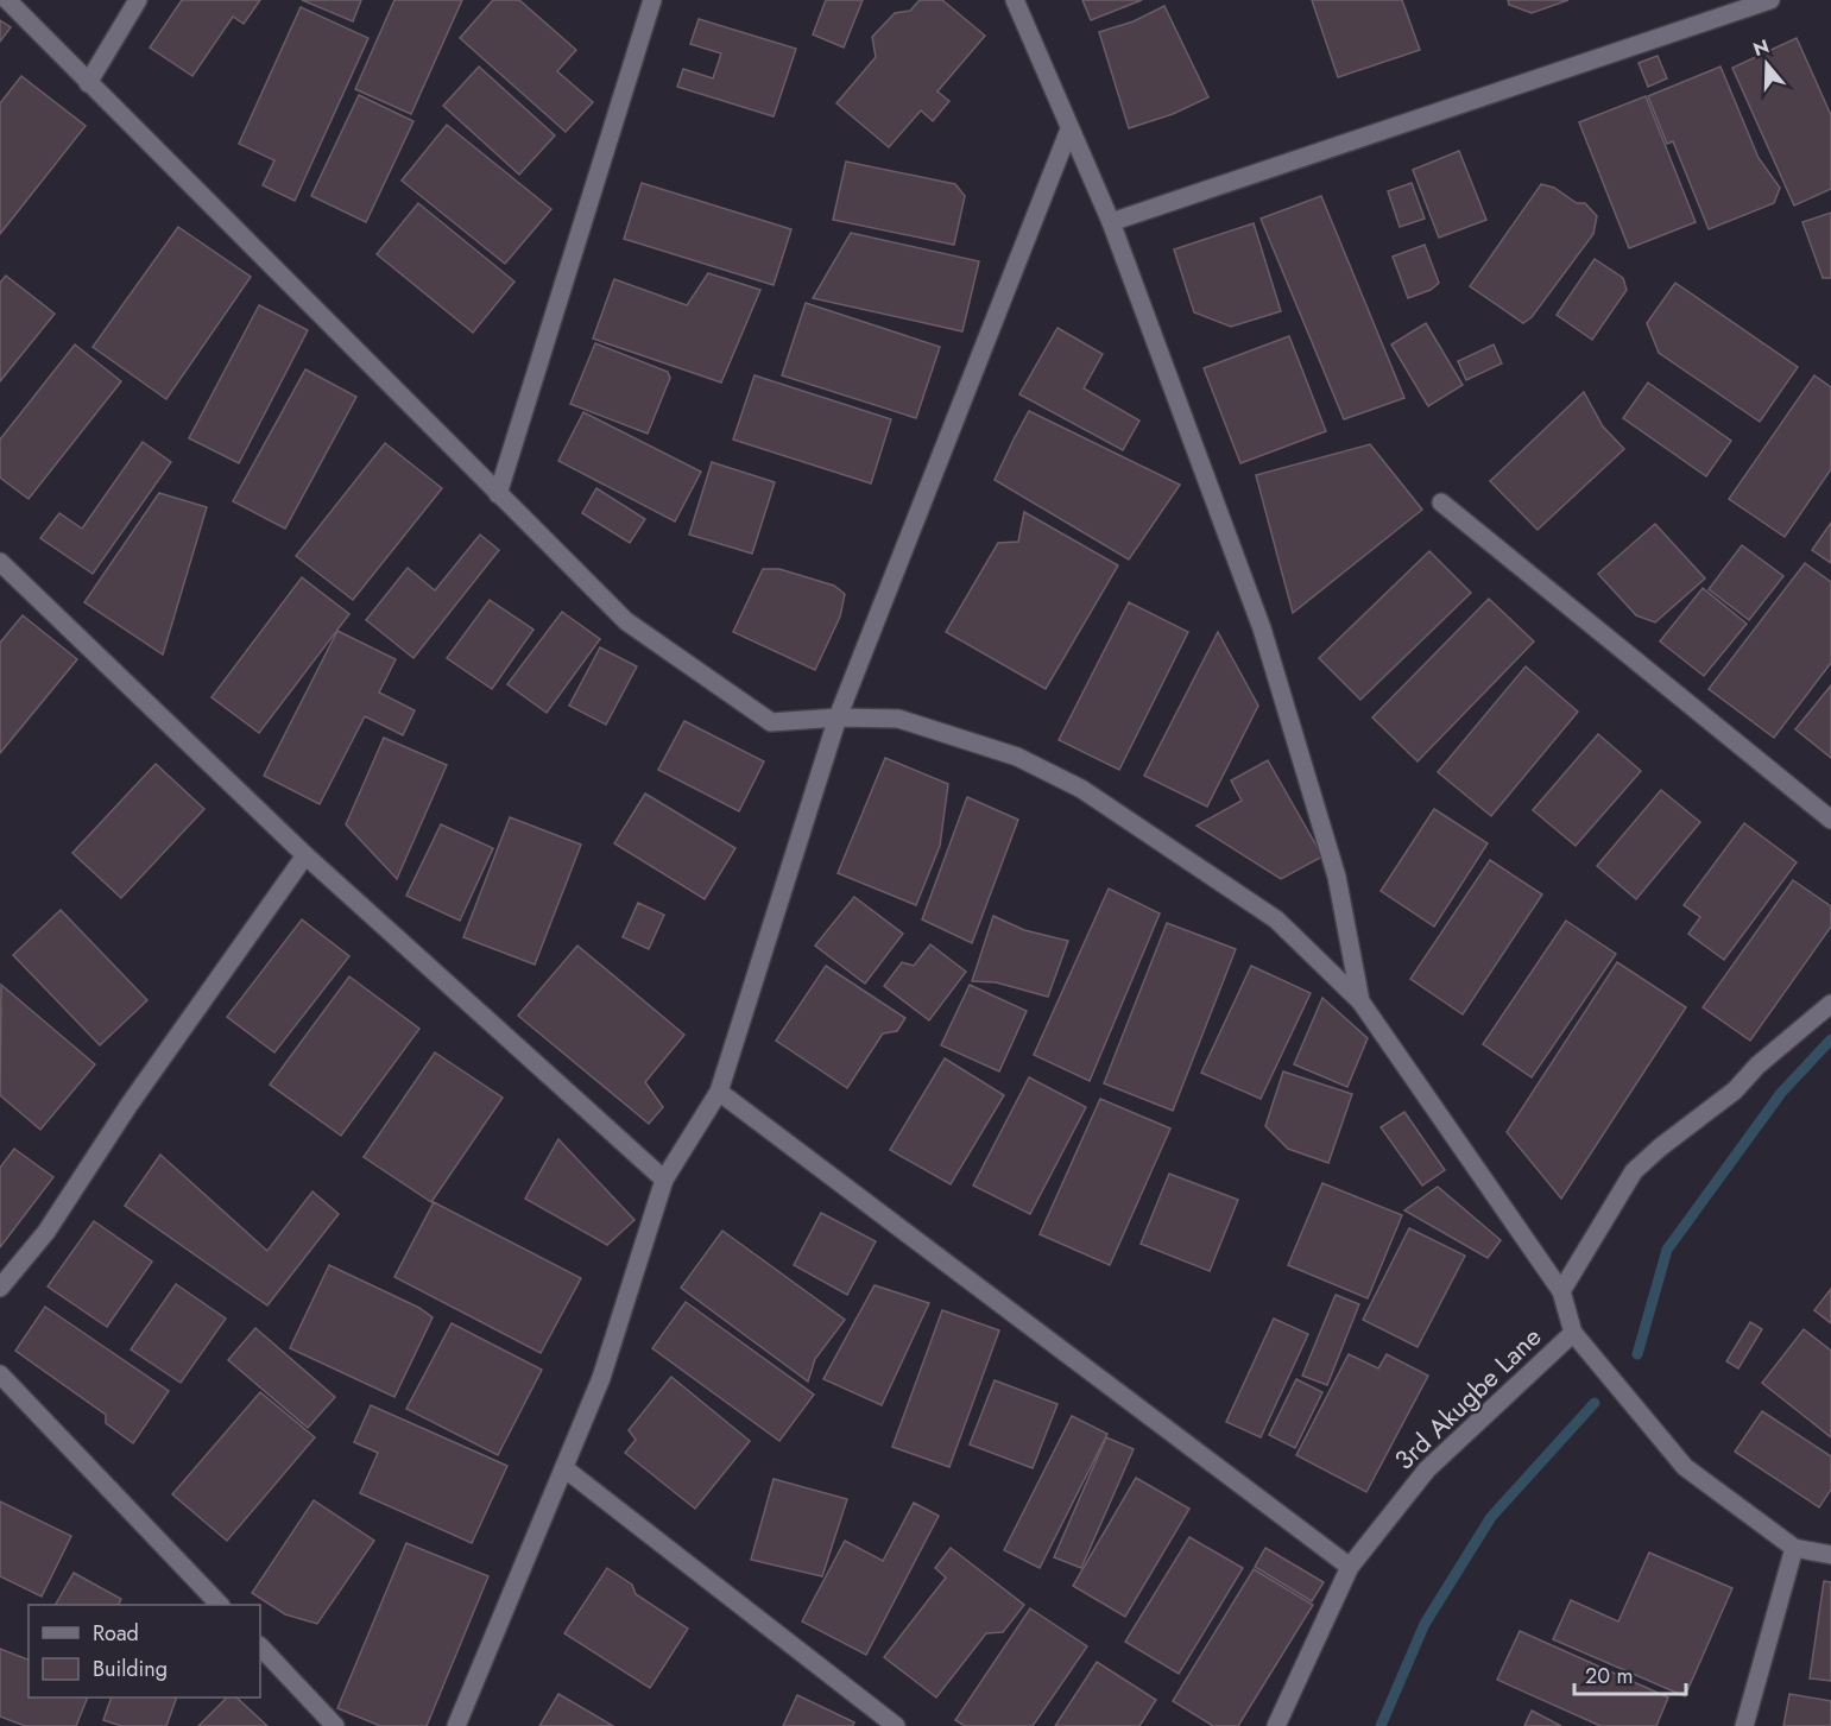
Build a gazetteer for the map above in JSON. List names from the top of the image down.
{
  "streets": {
    "street": ["3rd Akugbe Lane"]
  },
  "legend": ["Road", "Building"],
  "scale_bar": "20 m",
  "north": "top"
}
